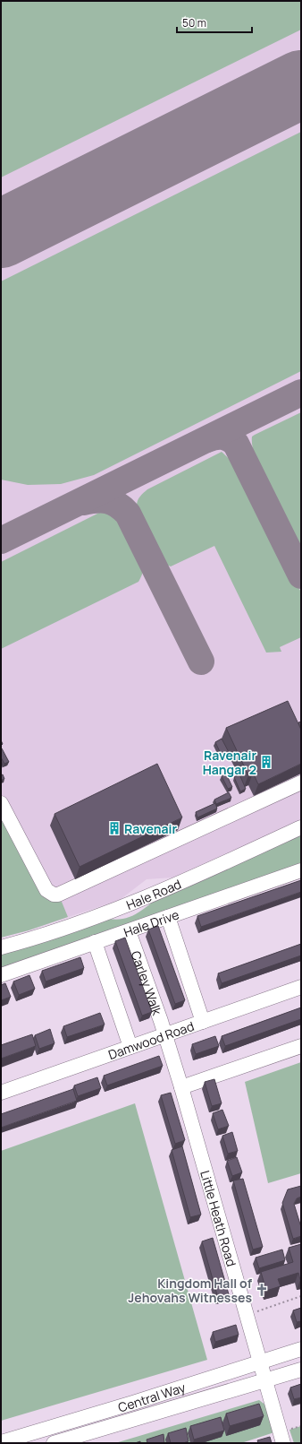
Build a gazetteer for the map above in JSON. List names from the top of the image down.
{
  "streets": {
    "street": [
      "Hale Road",
      "Hale Drive",
      "Carley Walk",
      "Damwood Road",
      "Little Heath Road",
      "Central Way"
    ]
  },
  "crossings": [
    ["Hale Drive", "Carley Walk"],
    ["Carley Walk", "Damwood Road"],
    ["Carley Walk", "Little Heath Road"],
    ["Damwood Road", "Little Heath Road"],
    ["Little Heath Road", "Central Way"]
  ],
  "places": {
    "building": ["Ravenair Hangar 2", "Ravenair"],
    "church": ["Kingdom Hall of Jehovahs Witnesses"]
  },
  "scale_bar": "50 m"
}
